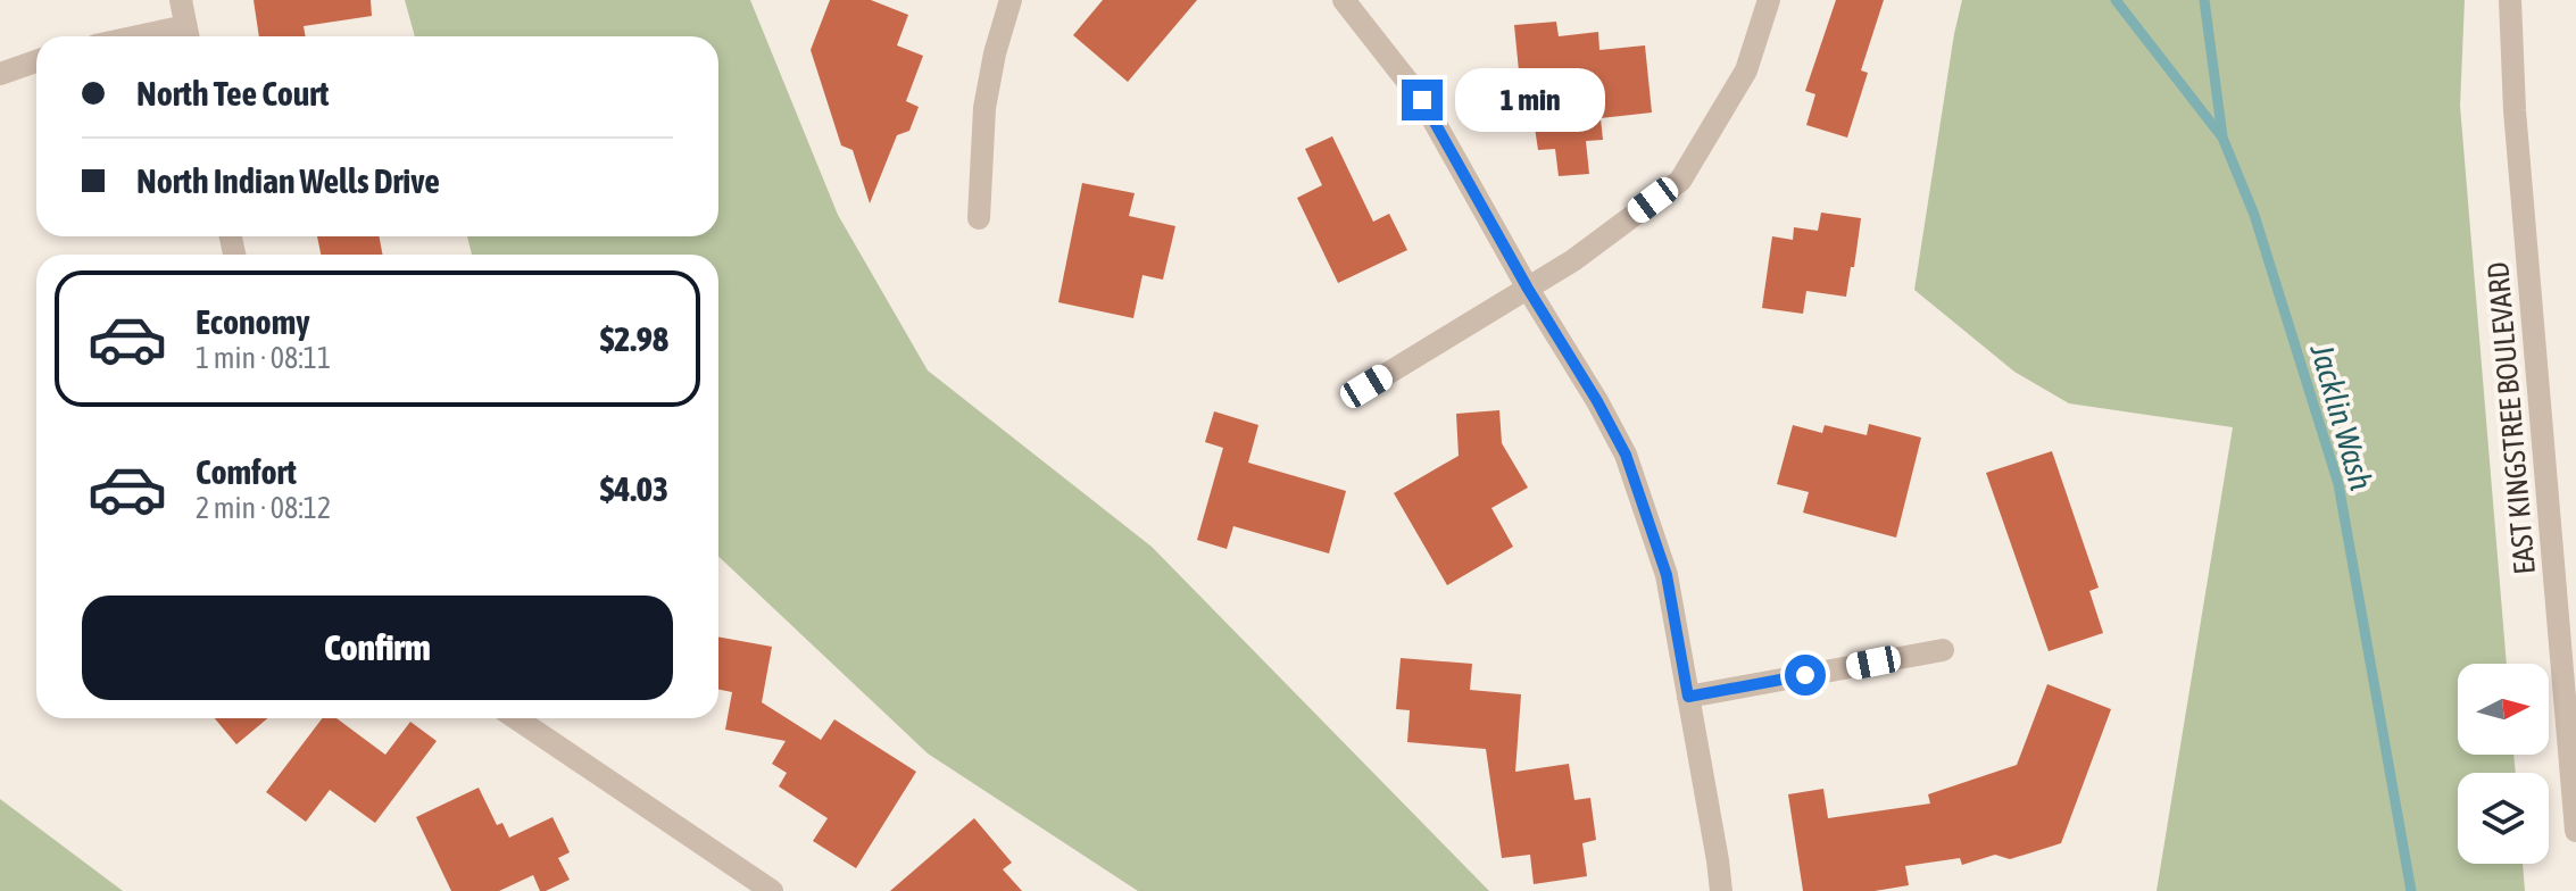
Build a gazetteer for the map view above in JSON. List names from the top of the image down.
{
  "streets": {
    "street": ["EAST KINGSTREE BOULEVARD"]
  },
  "water": ["Jacklin Wash"],
  "north": "right",
  "page": {
    "banner": ["North Tee Court", "North Indian Wells Drive"],
    "bubble": "1 min",
    "list": [
      {
        "name": "Economy",
        "note": "1 min · 08:11",
        "value": "$2.98"
      },
      {
        "name": "Comfort",
        "note": "2 min · 08:12",
        "value": "$4.03"
      }
    ],
    "buttons": "Confirm"
  }
}
